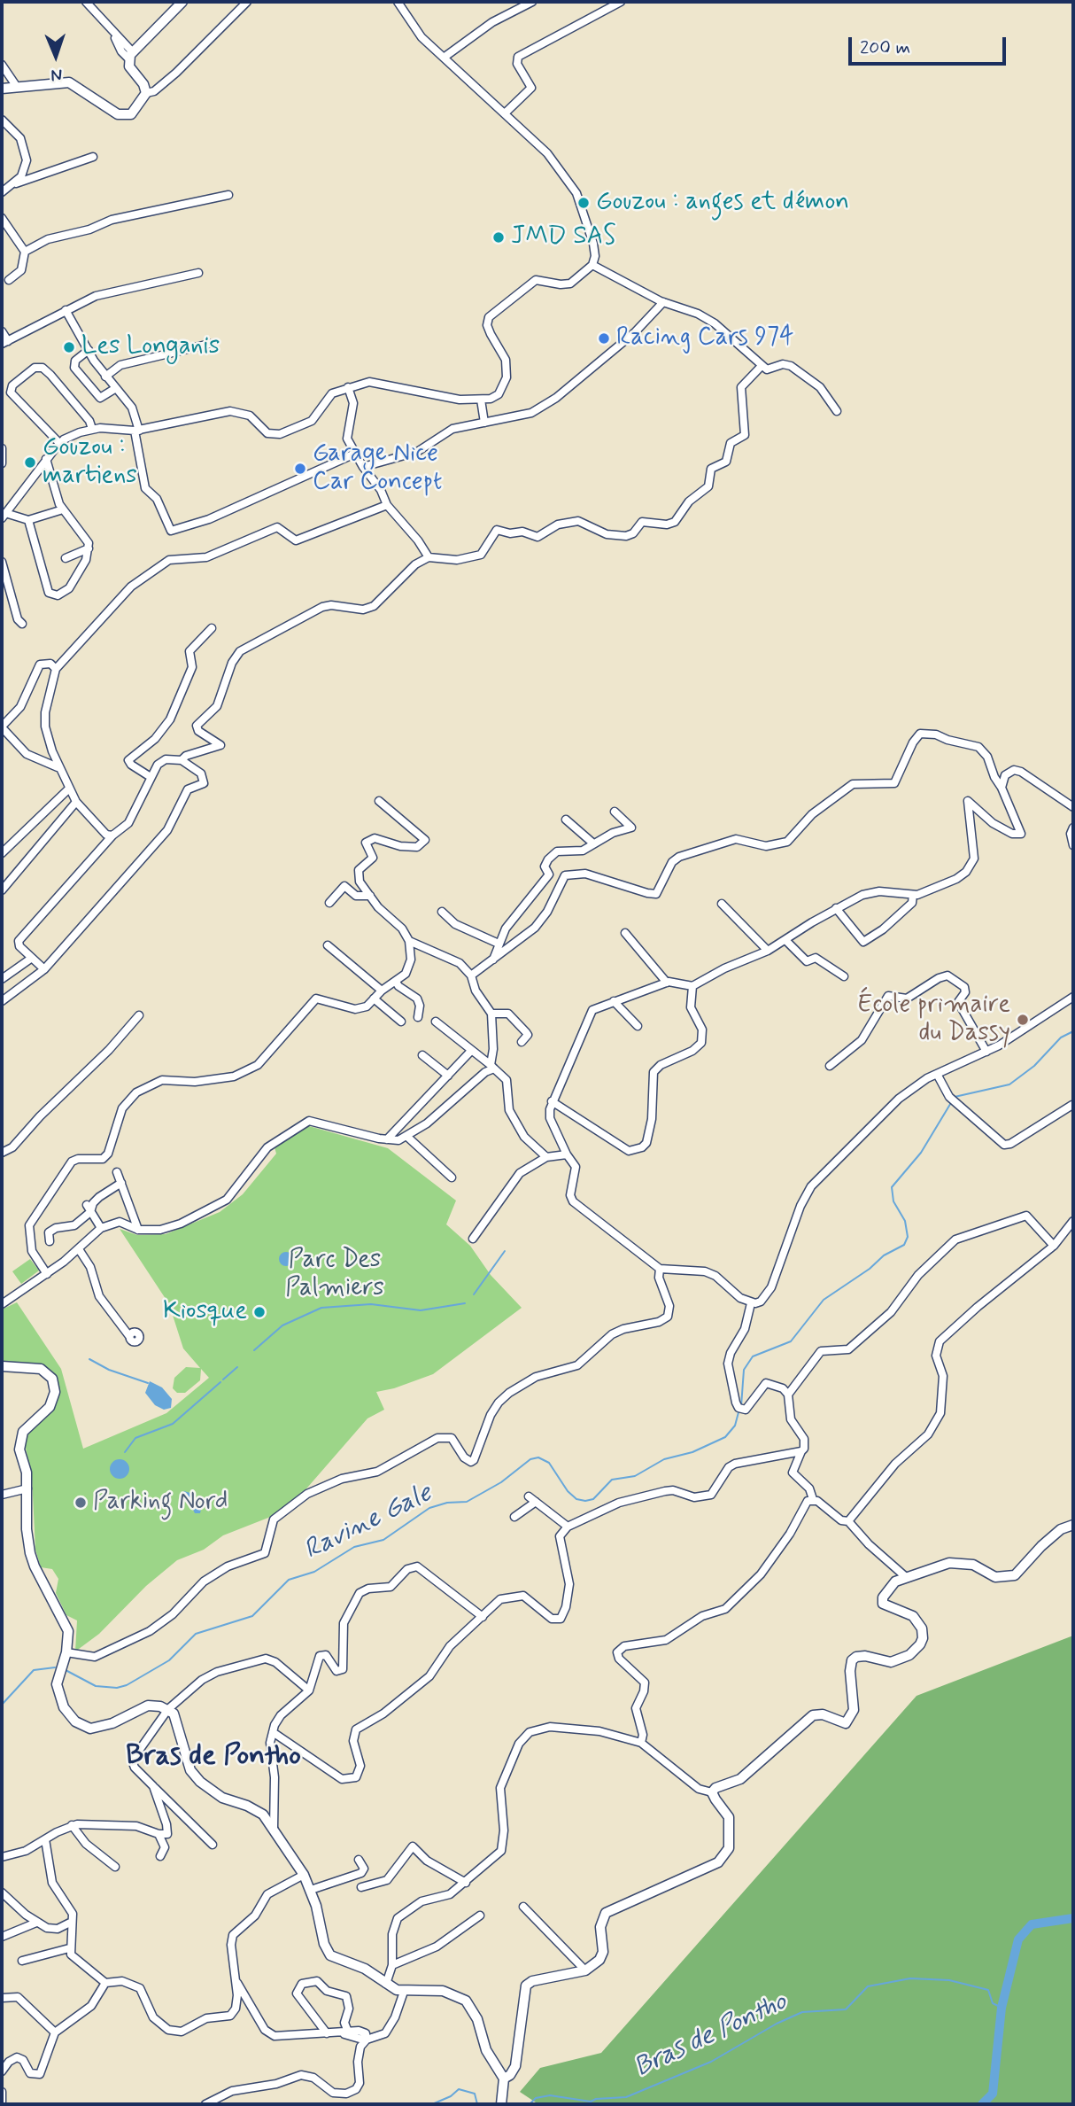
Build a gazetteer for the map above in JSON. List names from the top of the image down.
{
  "districts": ["Bras de Pontho"],
  "water": ["Ravine Gale", "Bras de Pontho"],
  "parks": ["Parc Des Palmiers"],
  "places": [
    "Gouzou : anges et démon",
    "JMD SAS",
    "Racing Cars 974",
    "Les Longanis",
    "Gouzou : martiens",
    "Garage Nice Car Concept",
    "École primaire du Dassy",
    "Kiosque",
    "Parking Nord"
  ],
  "scale_bar": "200 m",
  "north": "bottom"
}
